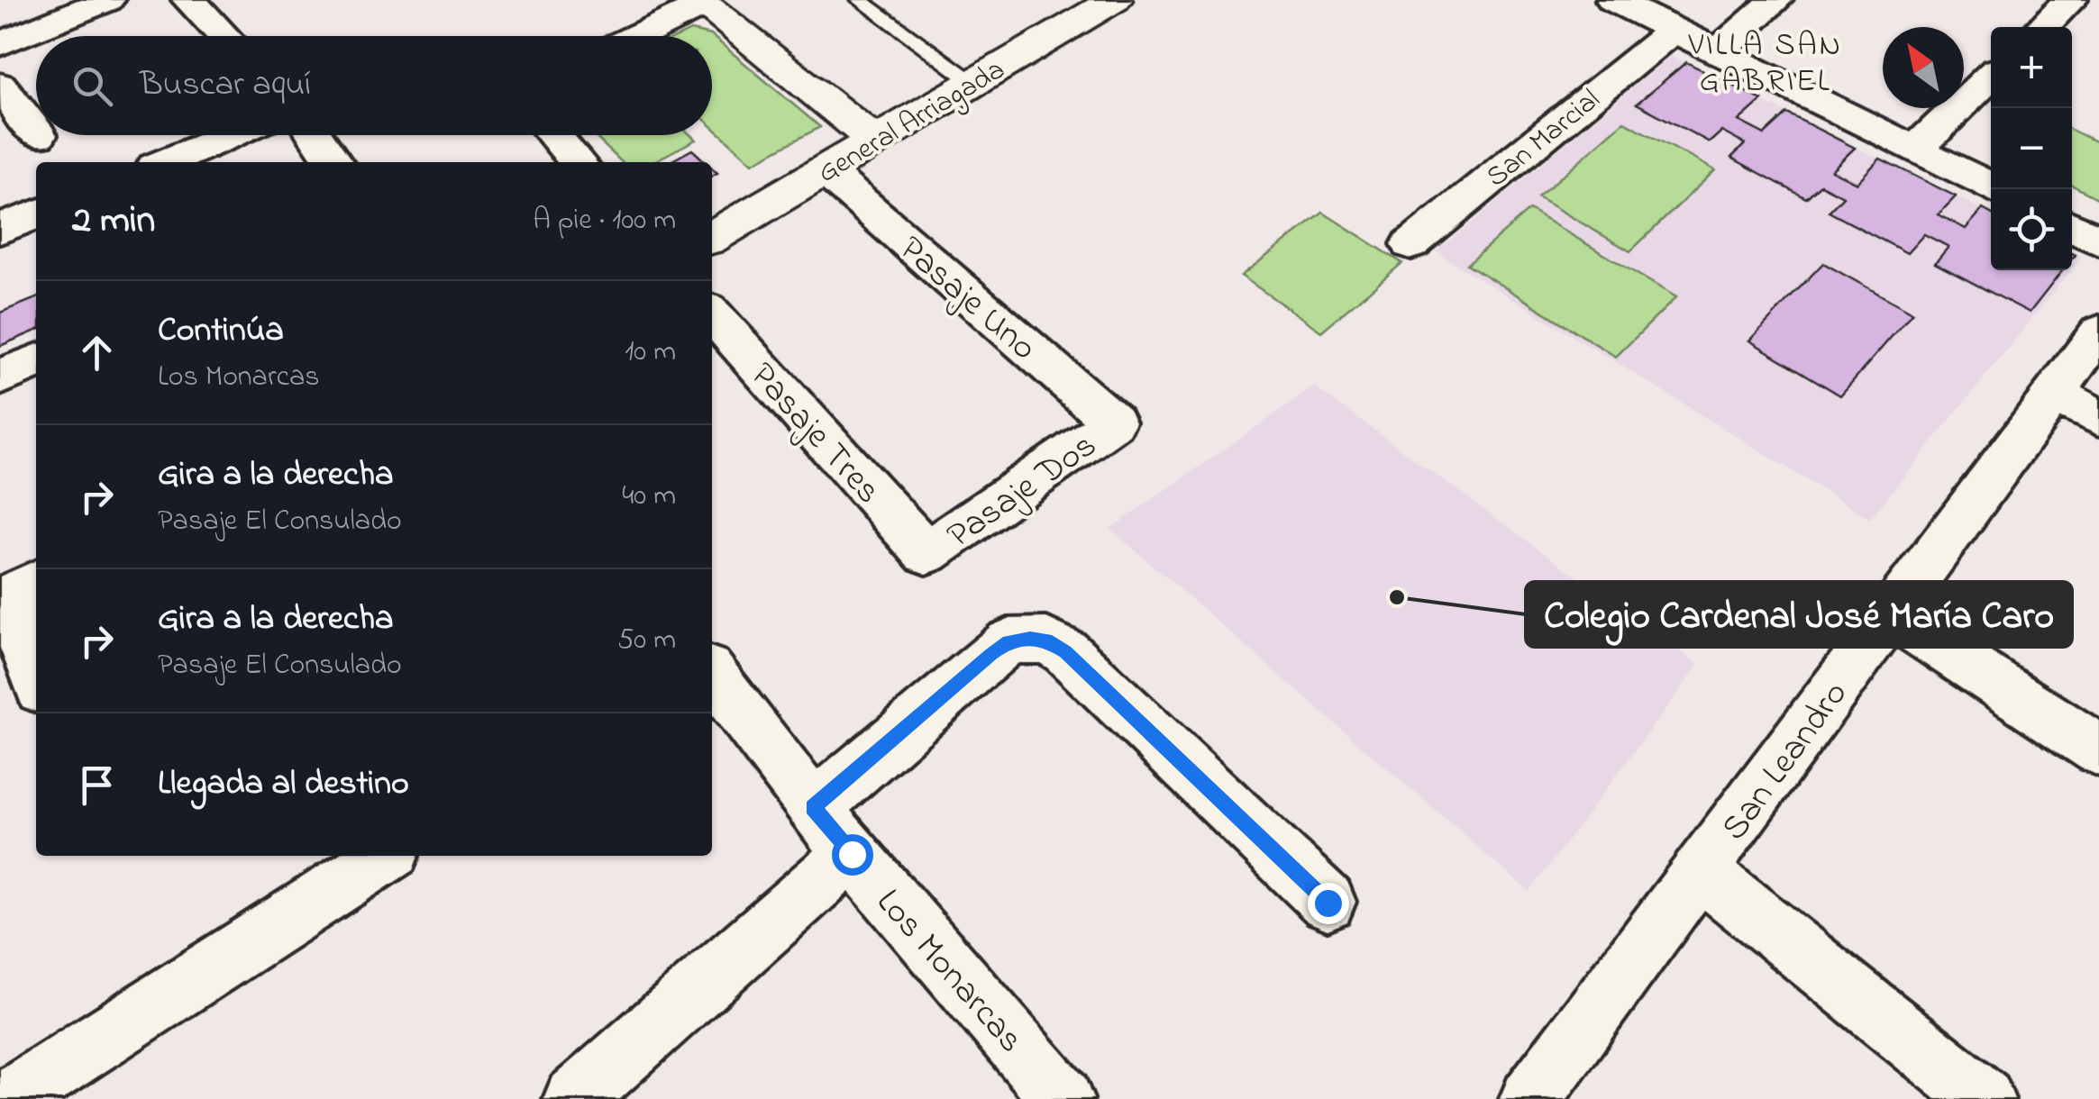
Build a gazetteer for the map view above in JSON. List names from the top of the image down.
{
  "streets": {
    "street": [
      "General Arriagada",
      "San Marcial",
      "Pasaje Uno",
      "Pasaje Tres",
      "Pasaje Dos",
      "San Leandro",
      "Los Monarcas"
    ]
  },
  "crossings": [
    ["General Arriagada", "Pasaje Uno"],
    ["Pasaje Uno", "Pasaje Dos"],
    ["Pasaje Tres", "Pasaje Dos"]
  ],
  "districts": ["VILLA SAN GABRIEL"],
  "places": ["Colegio Cardenal José María Caro"],
  "north": "top left",
  "page": {
    "map_buttons": ["+", "−"],
    "search": "Buscar aquí",
    "heading": ["2 min", "A pie · 100 m"],
    "list": [
      ["Continúa", "Los Monarcas", "10 m"],
      ["Gira a la derecha", "Pasaje El Consulado", "40 m"],
      ["Gira a la derecha", "Pasaje El Consulado", "50 m"],
      "Llegada al destino"
    ]
  }
}
